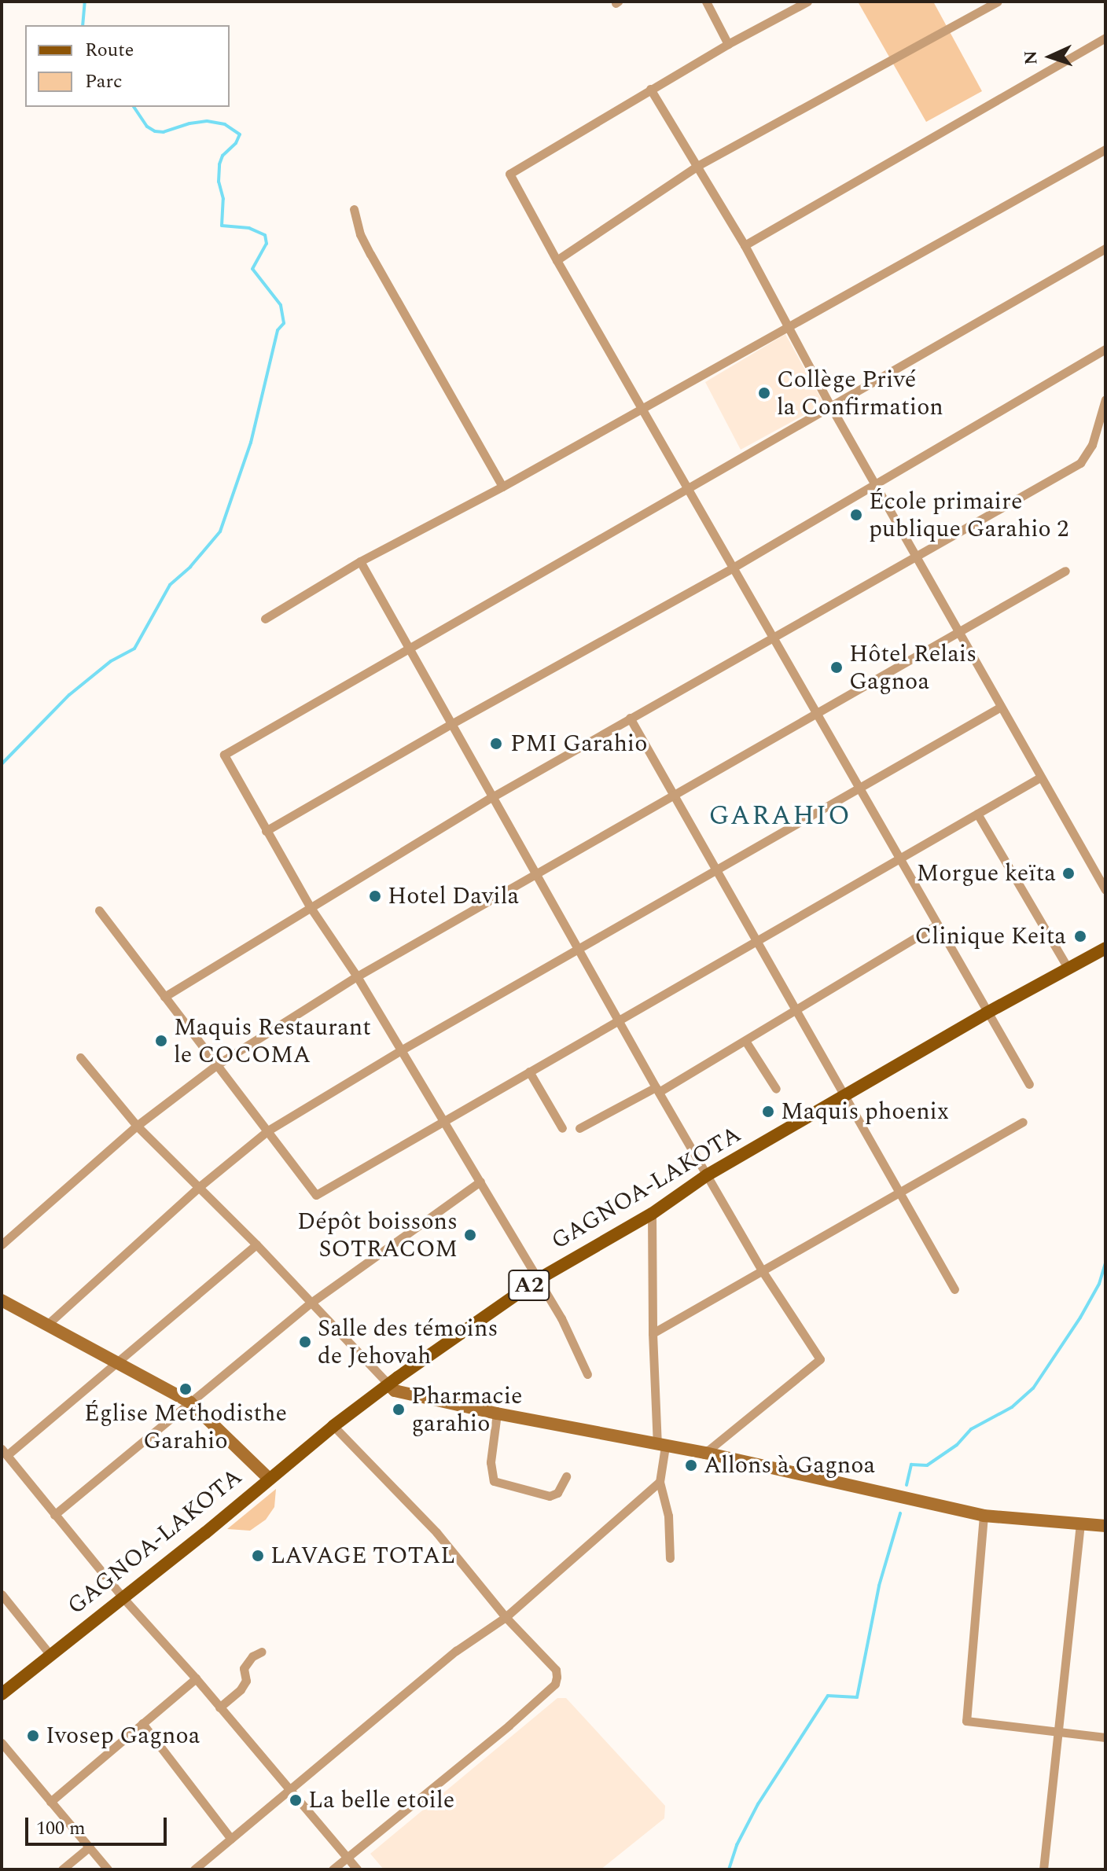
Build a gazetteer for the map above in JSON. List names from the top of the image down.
{
  "streets": {
    "main road": ["GAGNOA-LAKOTA", "A2"]
  },
  "districts": ["GARAHIO"],
  "places": [
    "Collège Privé la Confirmation",
    "École primaire publique Garahio 2",
    "Hôtel Relais Gagnoa",
    "PMI Garahio",
    "Morgue keïta",
    "Hotel Davila",
    "Clinique Keita",
    "Maquis Restaurant le COCOMA",
    "Maquis phoenix",
    "Dépôt boissons SOTRACOM",
    "Salle des témoins de Jehovah",
    "Église Methodisthe Garahio",
    "Pharmacie garahio",
    "Allons à Gagnoa",
    "LAVAGE TOTAL",
    "Ivosep Gagnoa",
    "La belle etoile"
  ],
  "legend": ["Route", "Parc"],
  "scale_bar": "100 m",
  "north": "left"
}
